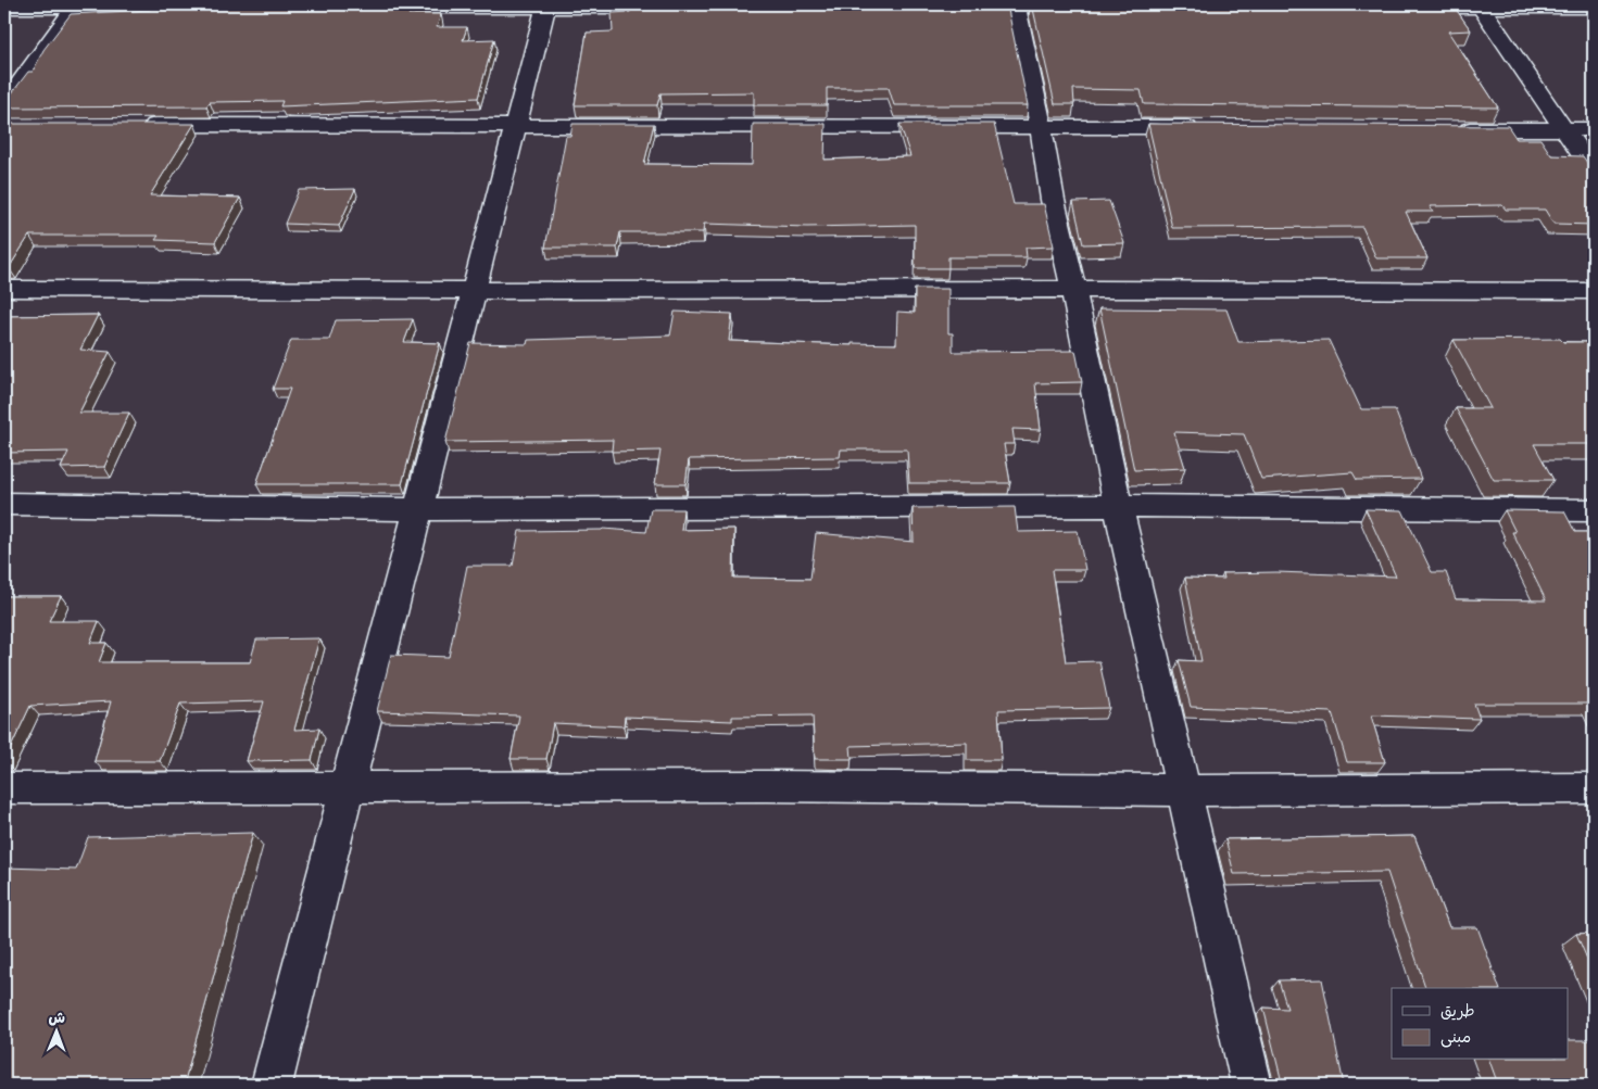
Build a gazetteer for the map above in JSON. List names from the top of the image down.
{
  "legend": ["طريق", "مبنى"],
  "north": "top"
}
